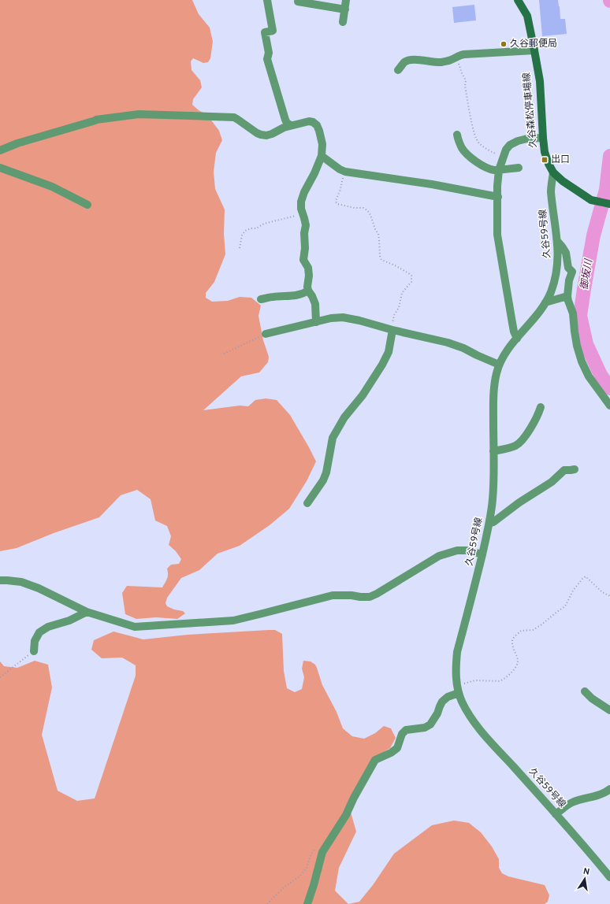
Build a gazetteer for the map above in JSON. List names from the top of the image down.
{
  "streets": {
    "main road": ["久谷森松停車場線"],
    "street": ["久谷59号線"]
  },
  "crossings": [
    ["久谷森松停車場線", "久谷59号線"]
  ],
  "water": ["御坂川"],
  "places": {
    "other": ["久谷郵便局"],
    "transit": ["出口"]
  },
  "north": "top"
}
